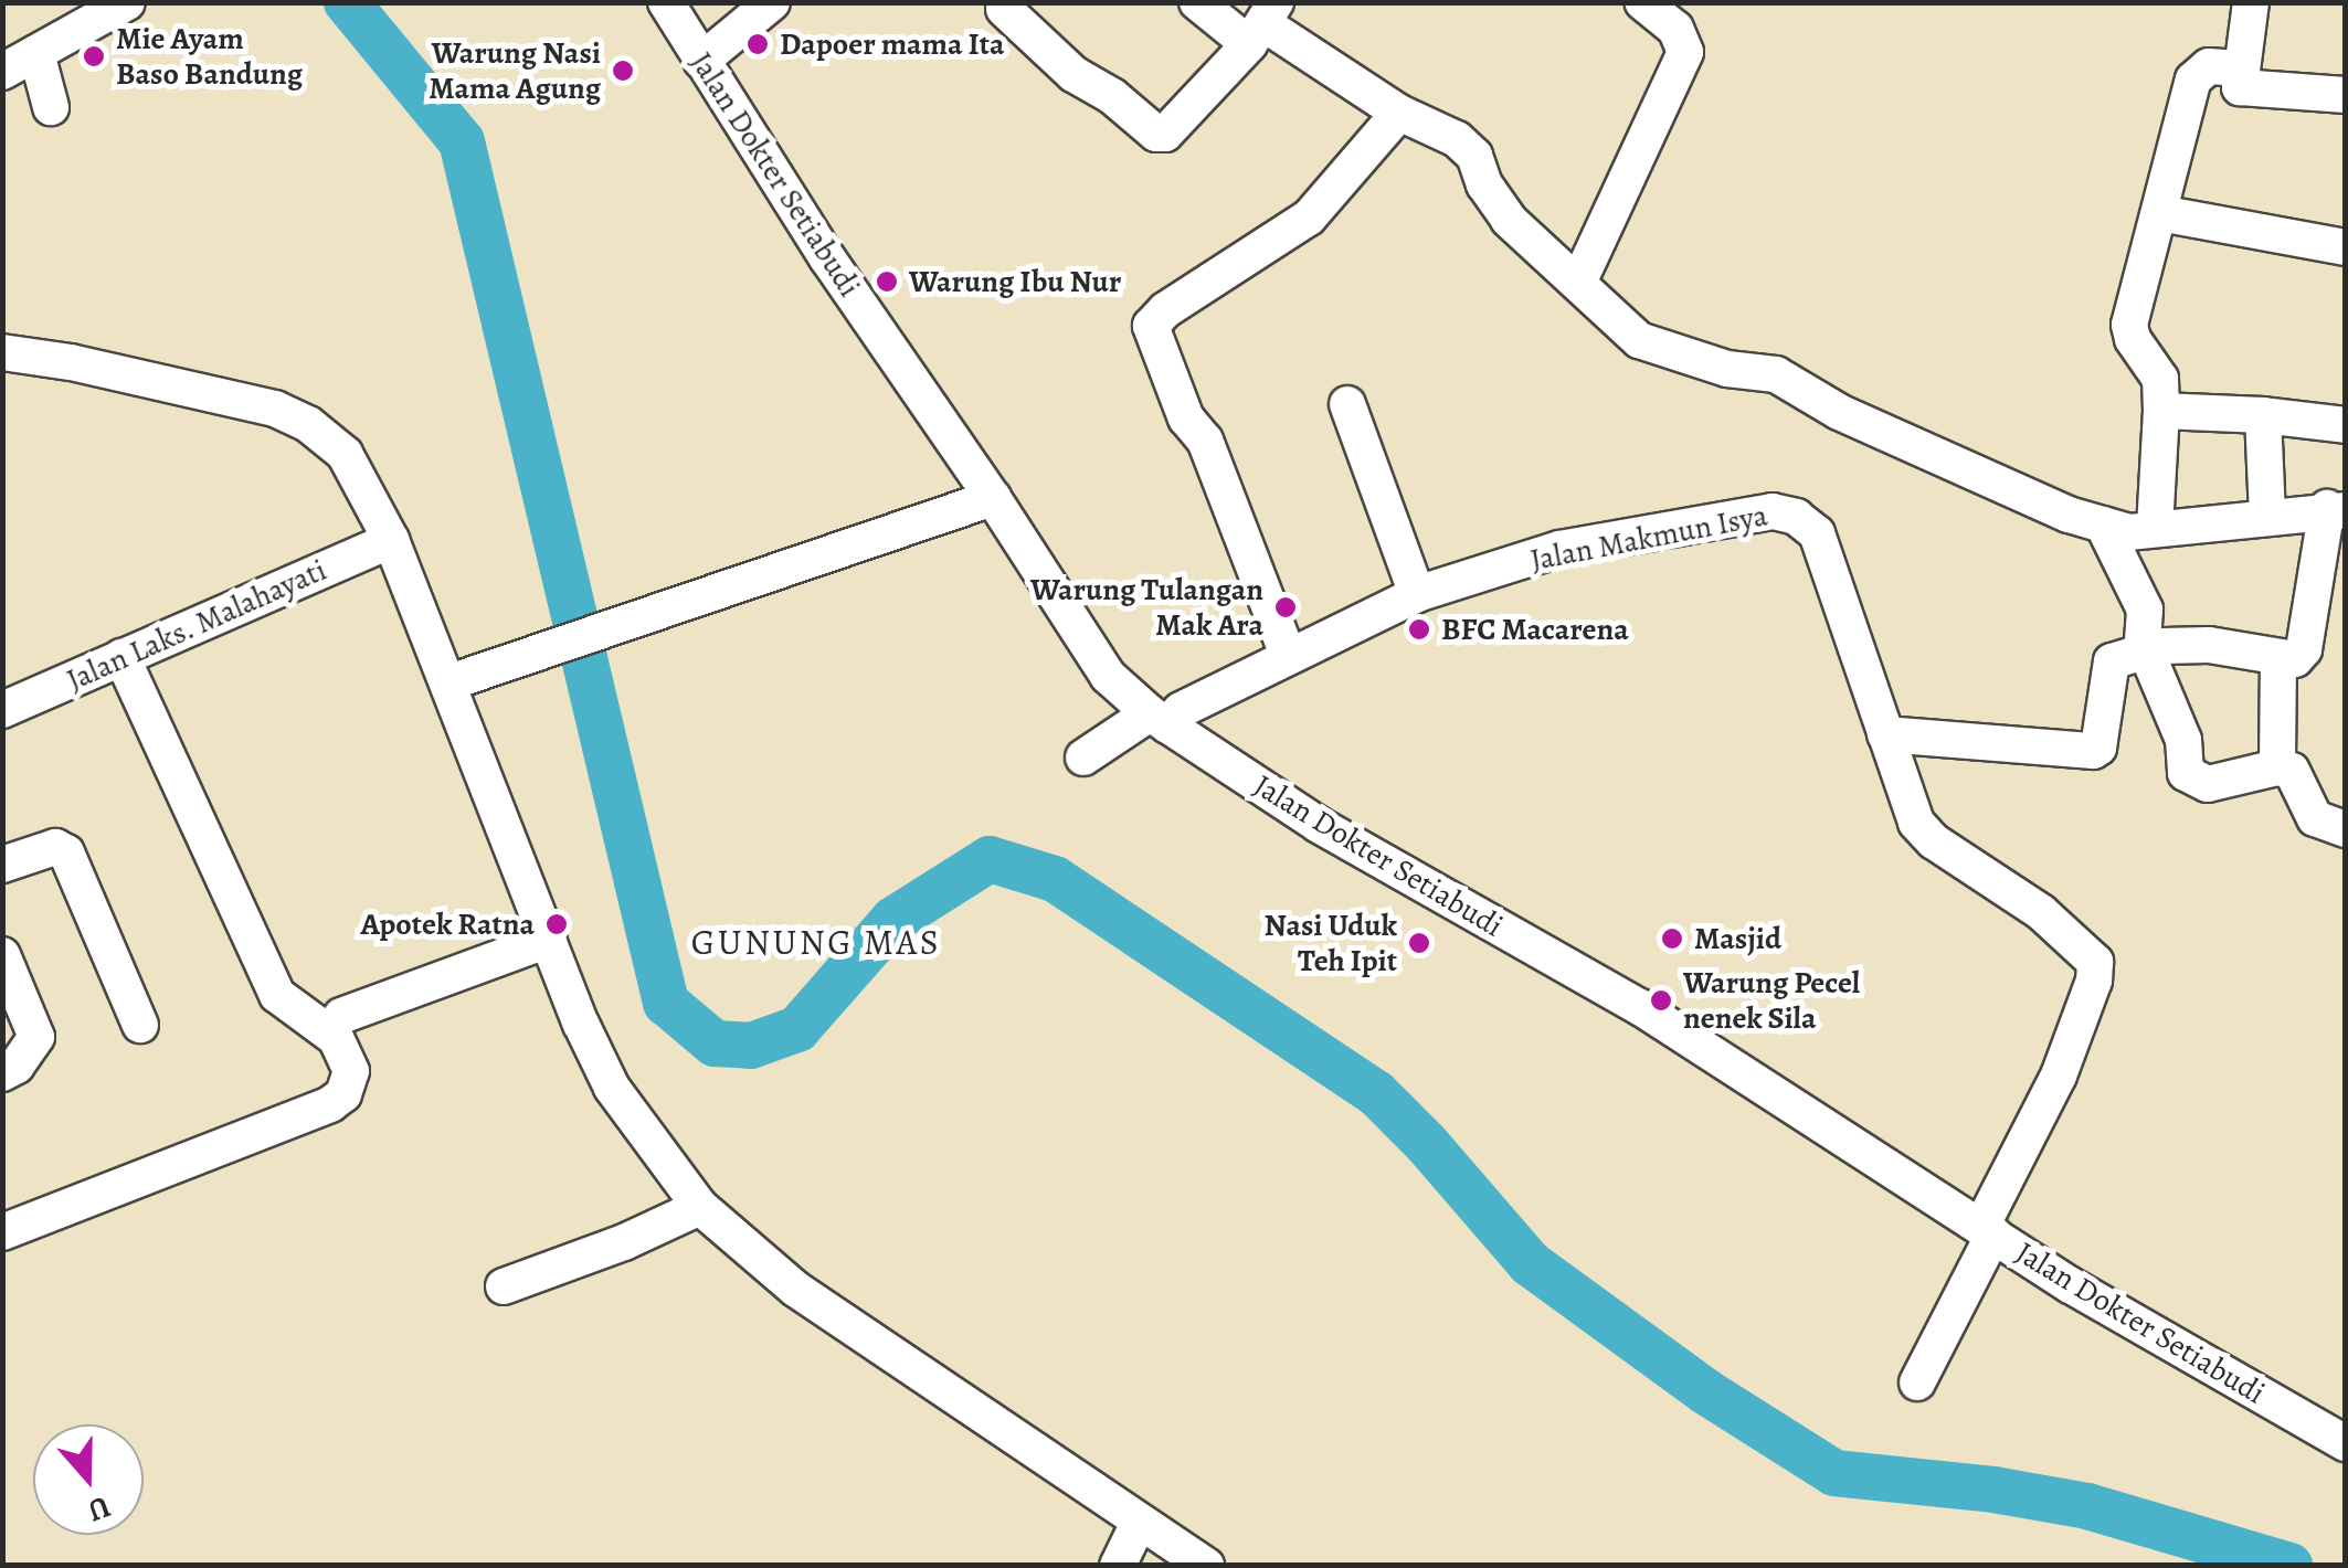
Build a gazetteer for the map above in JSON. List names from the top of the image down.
{
  "streets": {
    "street": ["Jalan Dokter Setiabudi", "Jalan Makmun Isya", "Jalan Laks. Malahayati"]
  },
  "crossings": [
    ["Jalan Dokter Setiabudi", "Jalan Makmun Isya"]
  ],
  "districts": ["GUNUNG MAS"],
  "places": [
    "Dapoer mama Ita",
    "Mie Ayam Baso Bandung",
    "Warung Nasi Mama Agung",
    "Warung Ibu Nur",
    "Warung Tulangan Mak Ara",
    "BFC Macarena",
    "Apotek Ratna",
    "Masjid",
    "Nasi Uduk Teh Ipit",
    "Warung Pecel nenek Sila"
  ],
  "north": "bottom"
}
